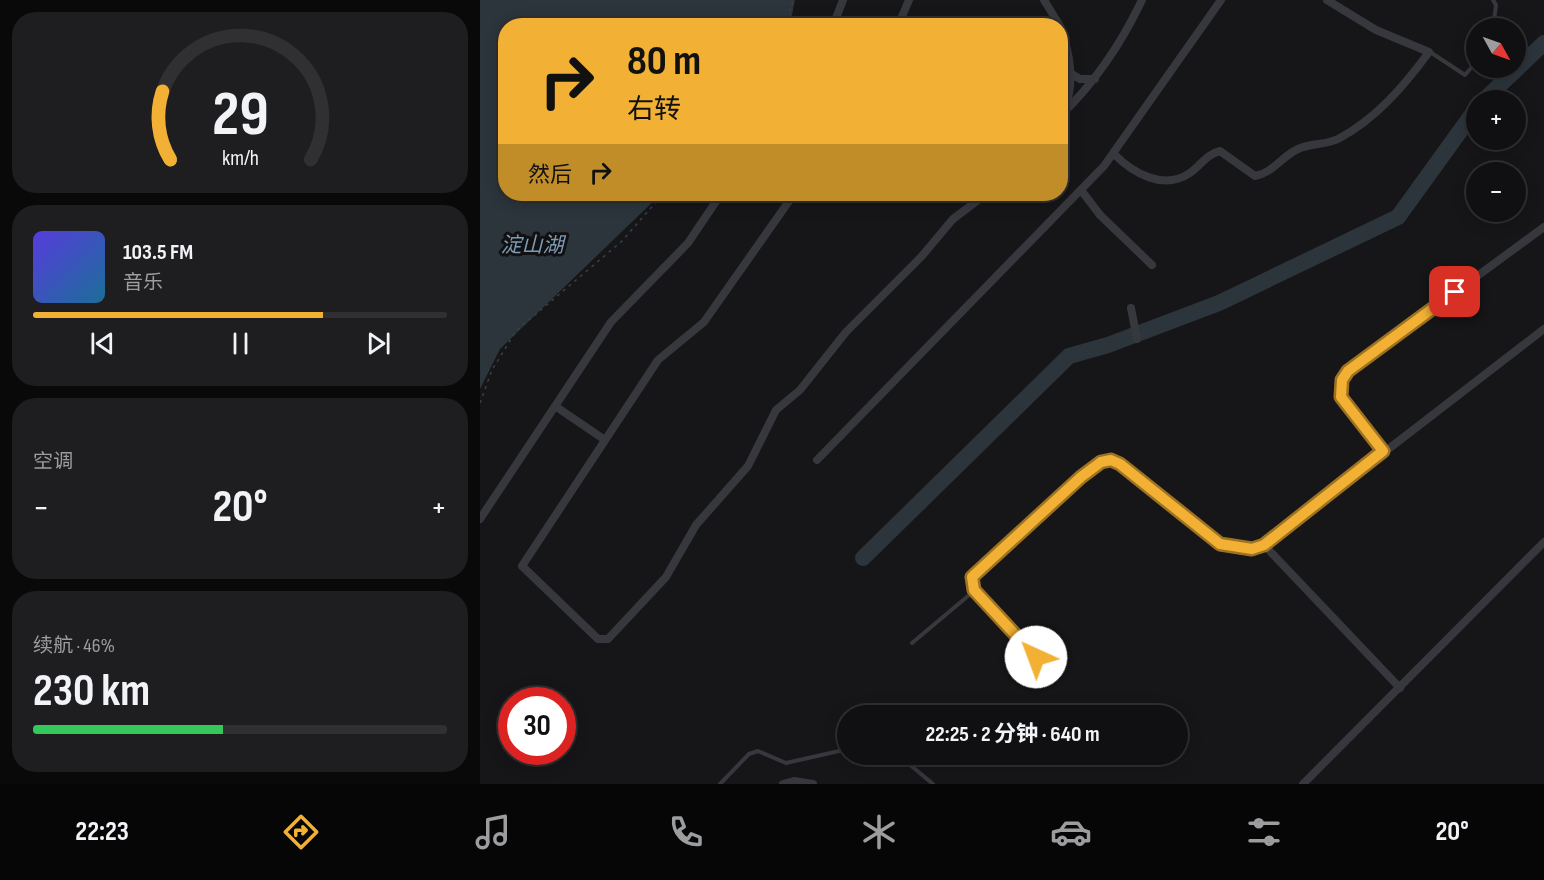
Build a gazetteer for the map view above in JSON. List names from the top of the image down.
{
  "water": ["淀山湖"],
  "north": "bottom right",
  "page": {
    "map_buttons": ["+", "−"],
    "turn": ["80 m", "右转"],
    "then": "然后",
    "song": ["103.5 FM", "音乐"],
    "tile": [
      "空调",
      ["续航 · 46%", "230 km"]
    ],
    "heat": ["−", "20°", "+"],
    "limit": "30",
    "trip": "22:25 · 2 分钟 · 640 m",
    "tabs": ["22:23", "20°"],
    "gauge": ["29", "km/h"]
  }
}
